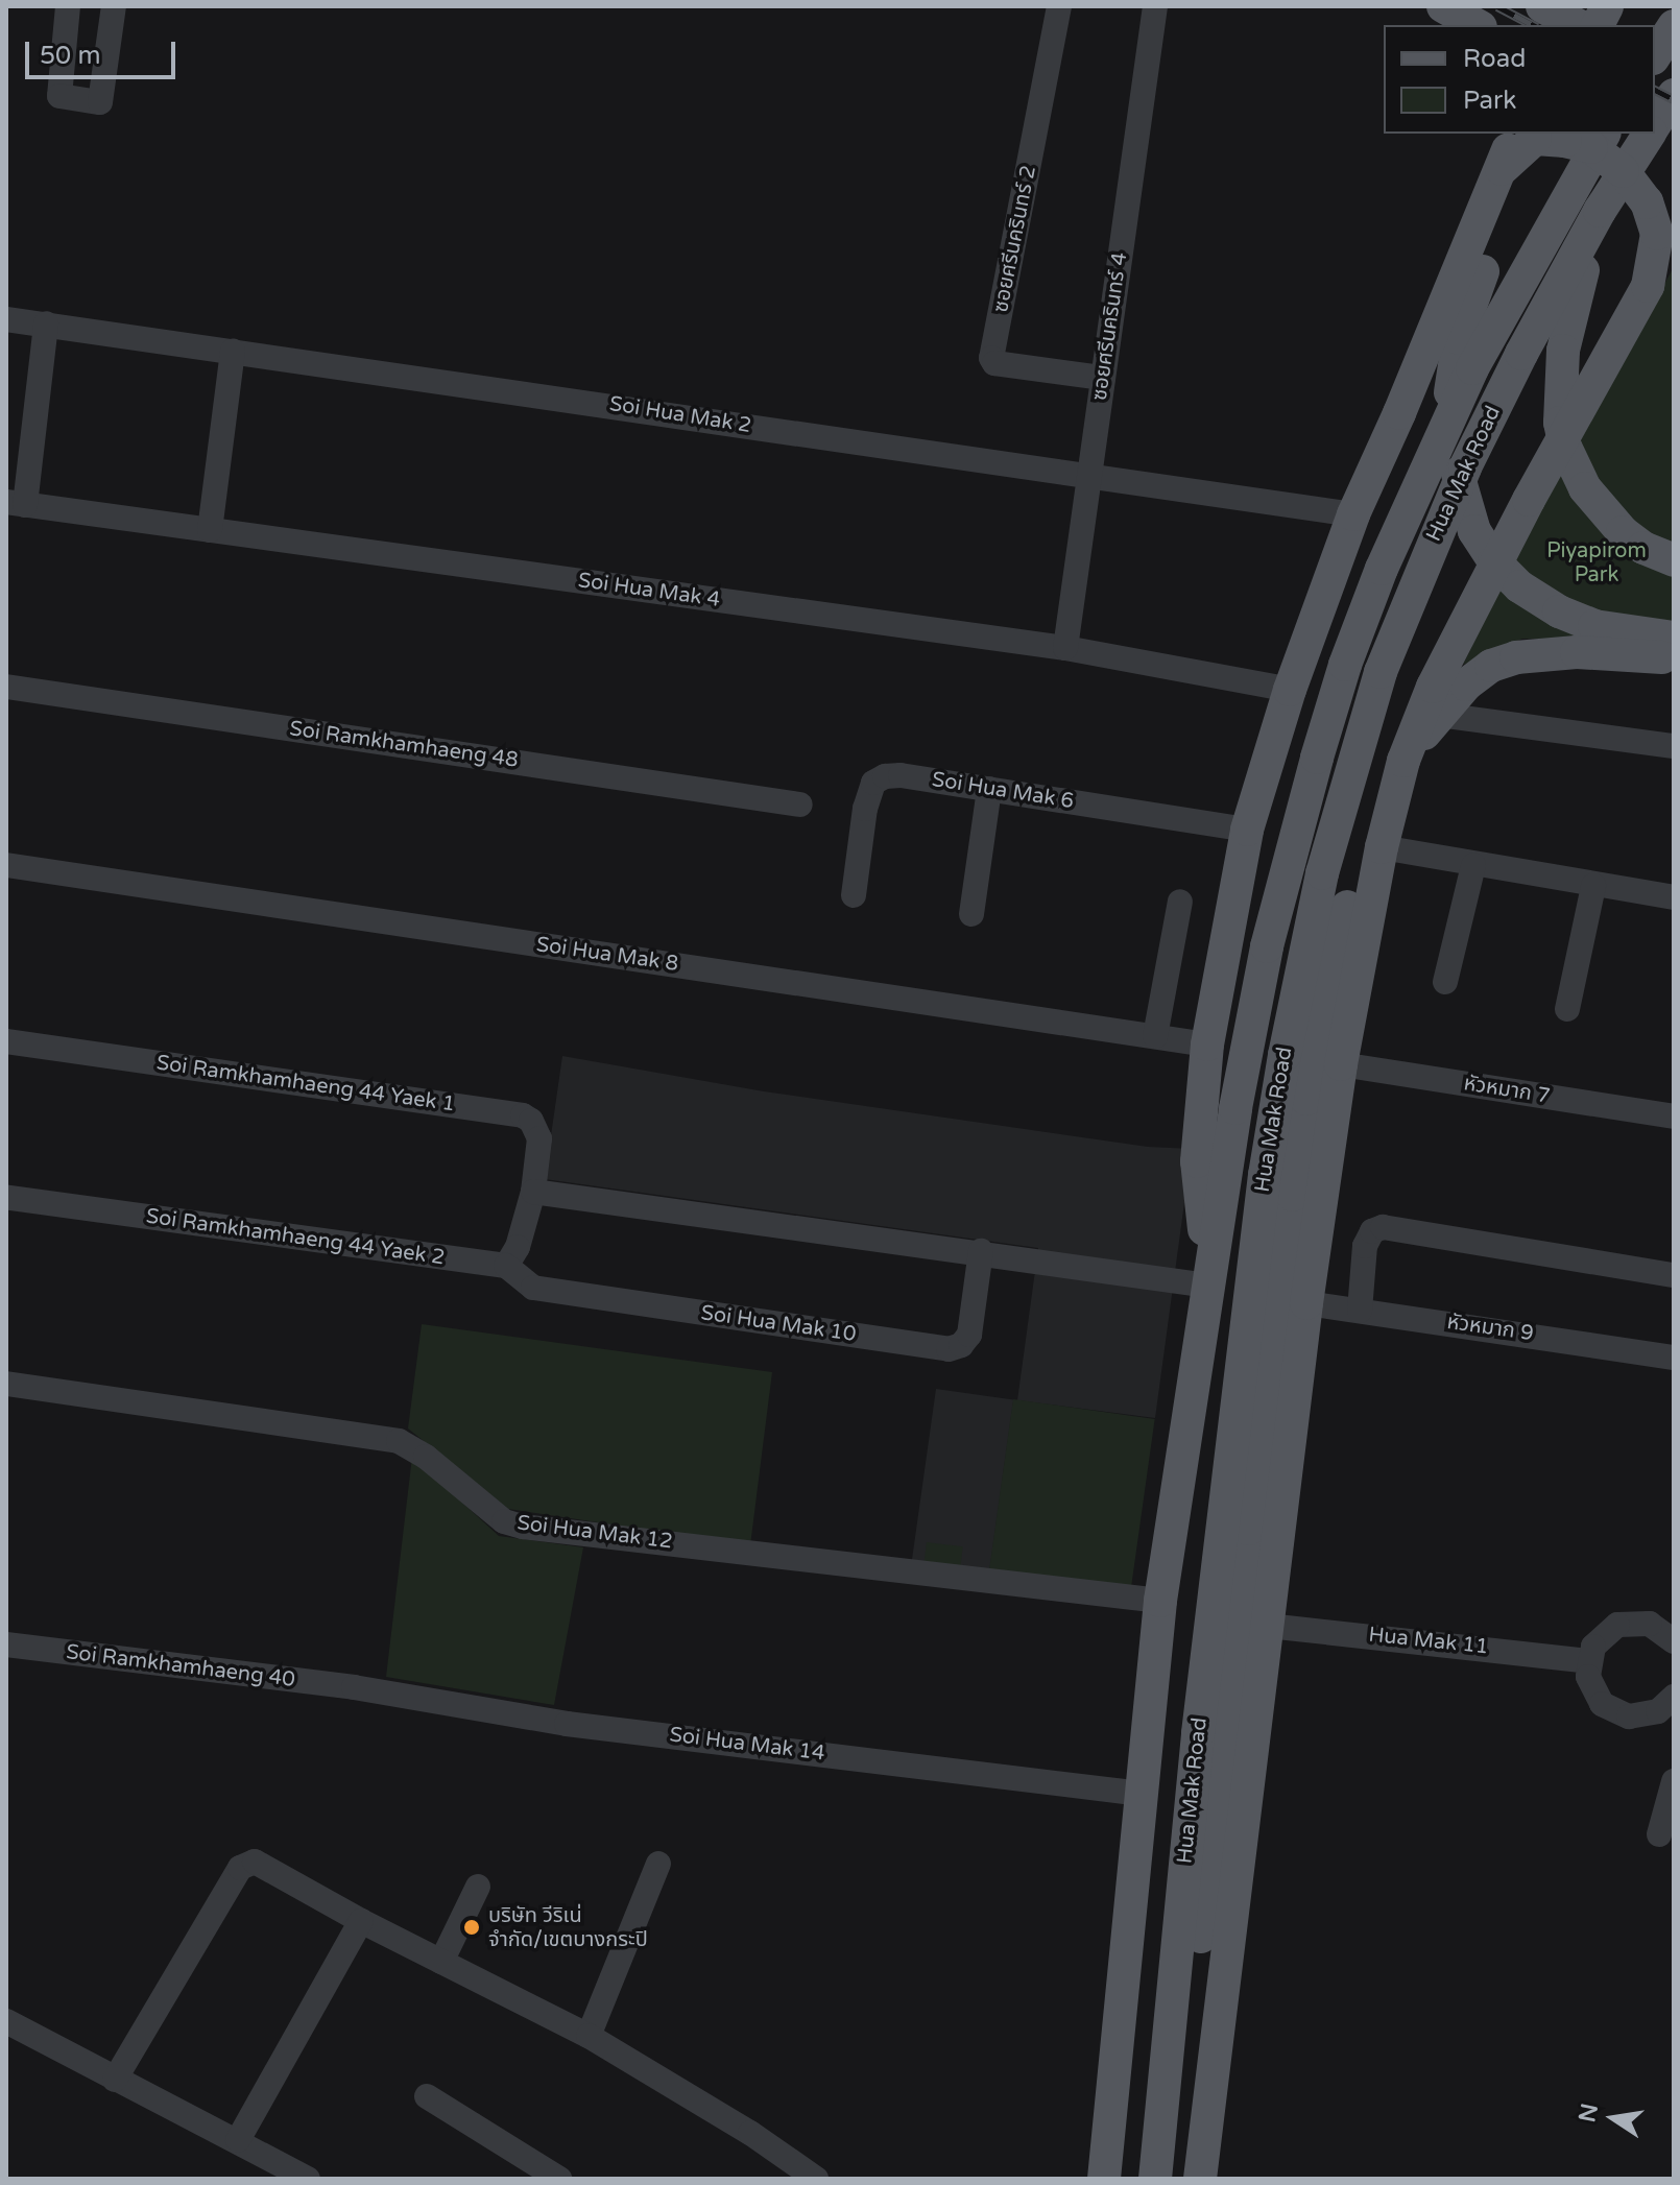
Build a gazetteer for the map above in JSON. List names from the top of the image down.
{
  "streets": {
    "main road": ["Hua Mak Road"],
    "street": [
      "ซอยศรีนครินทร์ 2",
      "ซอยศรีนครินทร์ 4",
      "Soi Hua Mak 2",
      "Soi Hua Mak 4",
      "Soi Ramkhamhaeng 48",
      "Soi Hua Mak 6",
      "Soi Hua Mak 8",
      "Soi Ramkhamhaeng 44 Yaek 1",
      "หัวหมาก 7",
      "Soi Ramkhamhaeng 44 Yaek 2",
      "Soi Hua Mak 10",
      "หัวหมาก 9",
      "Soi Hua Mak 12",
      "Hua Mak 11",
      "Soi Ramkhamhaeng 40",
      "Soi Hua Mak 14"
    ]
  },
  "crossings": [
    ["ซอยศรีนครินทร์ 2", "ซอยศรีนครินทร์ 4"],
    ["ซอยศรีนครินทร์ 4", "Soi Hua Mak 2"],
    ["ซอยศรีนครินทร์ 4", "Soi Hua Mak 4"],
    ["Hua Mak Road", "Soi Hua Mak 12"],
    ["Hua Mak Road", "Soi Hua Mak 14"],
    ["Soi Ramkhamhaeng 44 Yaek 2", "Soi Hua Mak 10"],
    ["Soi Ramkhamhaeng 40", "Soi Hua Mak 14"]
  ],
  "parks": ["Piyapirom Park"],
  "places": ["บริษัท วีริเน่ จำกัด/เขตบางกระปิ"],
  "legend": ["Road", "Park"],
  "scale_bar": "50 m",
  "north": "left"
}
